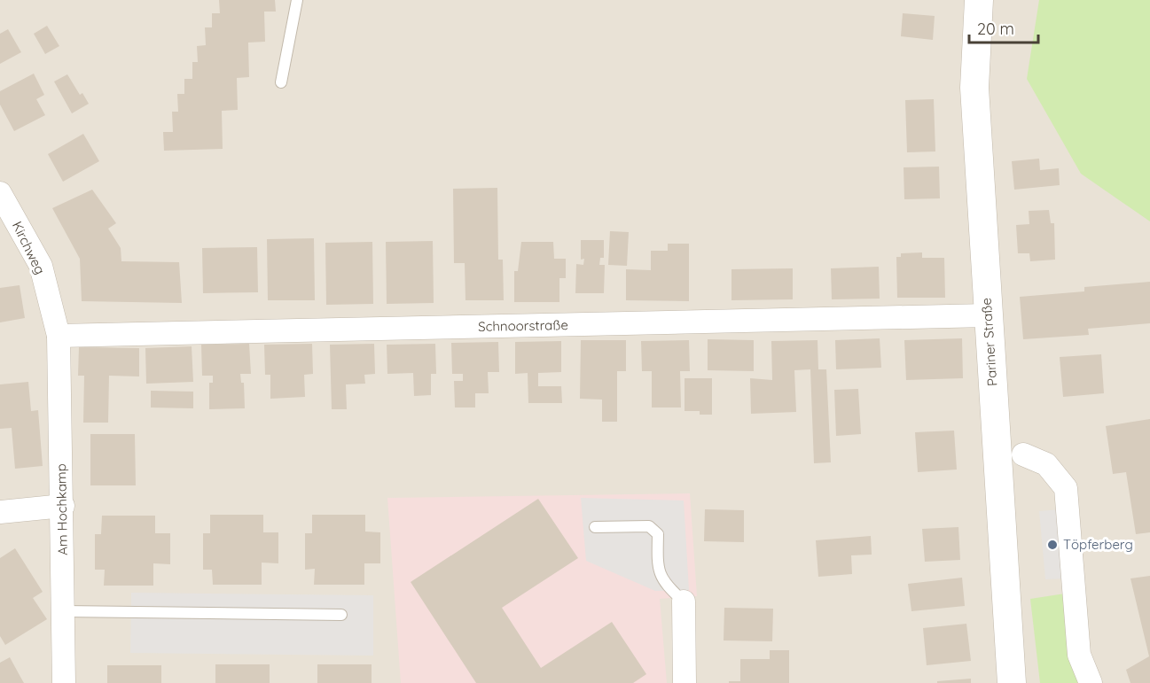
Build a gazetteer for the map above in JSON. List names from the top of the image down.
{
  "streets": {
    "street": [
      "Kirchweg",
      "Schnoorstraße",
      "Pariner Straße",
      "Am Hochkamp"
    ]
  },
  "crossings": [
    ["Kirchweg", "Schnoorstraße"],
    ["Kirchweg", "Am Hochkamp"],
    ["Schnoorstraße", "Pariner Straße"],
    ["Schnoorstraße", "Am Hochkamp"]
  ],
  "places": ["Töpferberg"],
  "scale_bar": "20 m"
}
